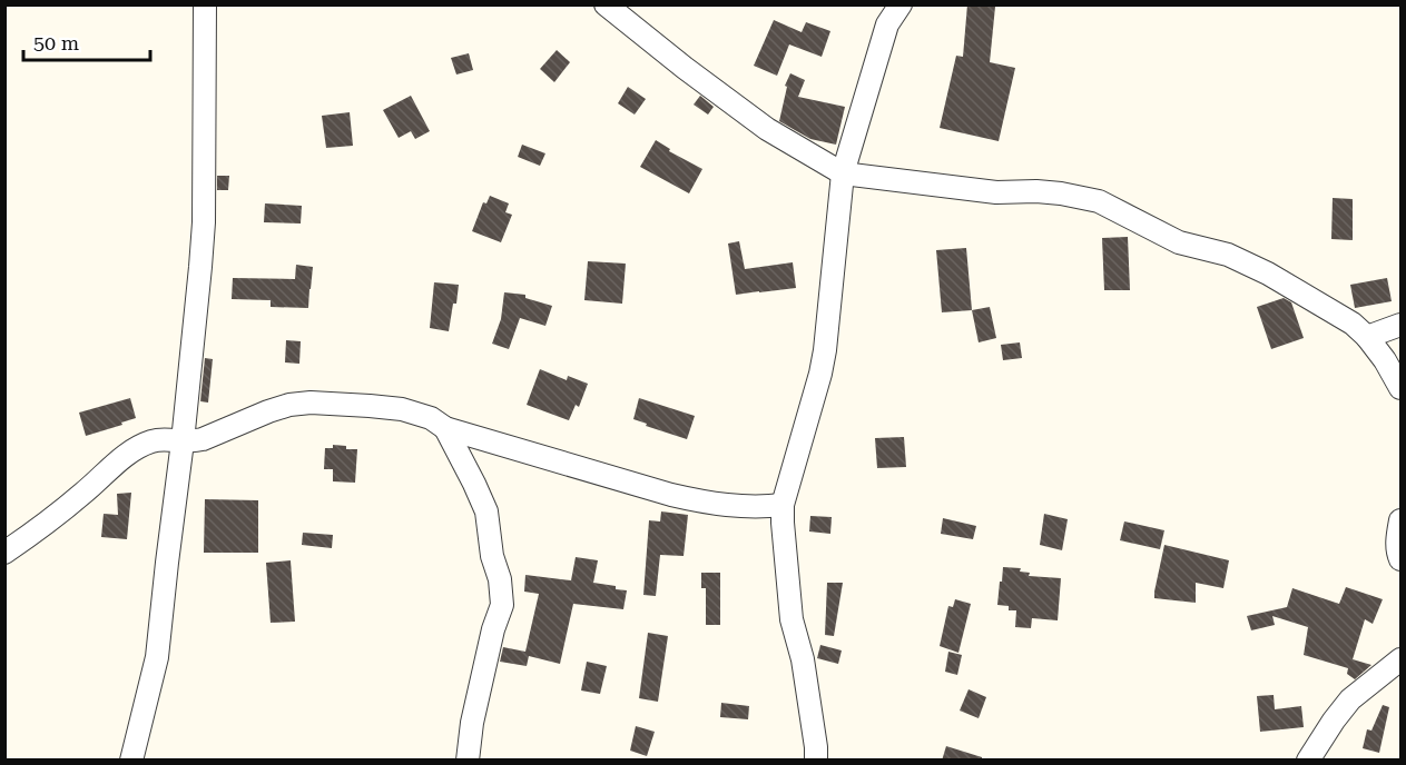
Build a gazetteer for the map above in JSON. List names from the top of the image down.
{
  "scale_bar": "50 m"
}
